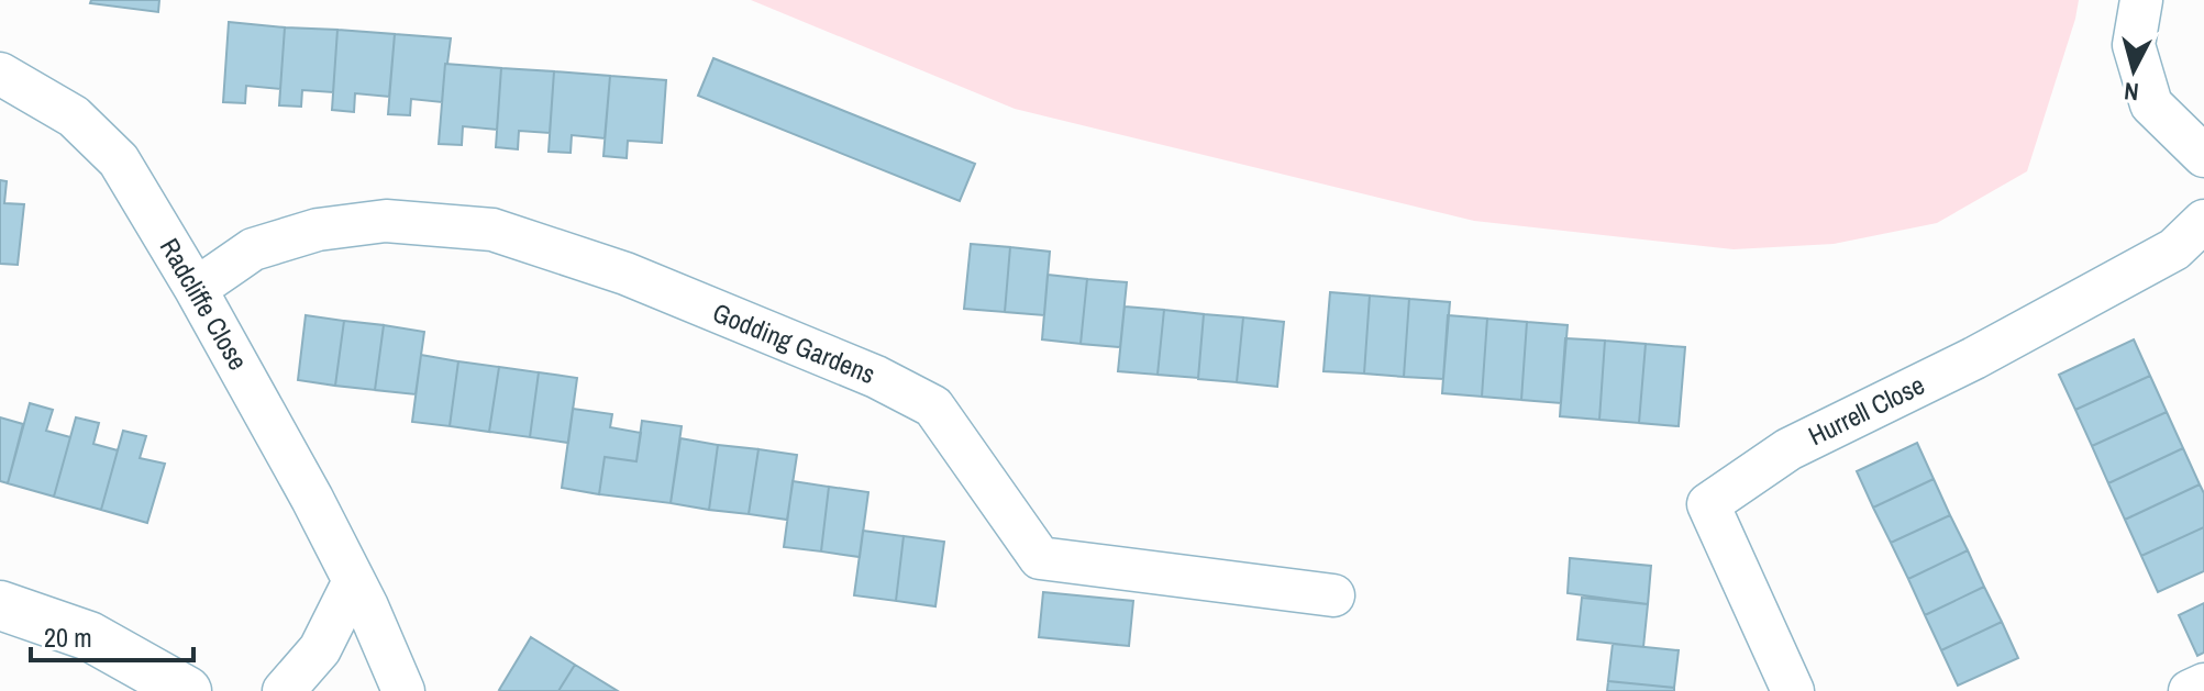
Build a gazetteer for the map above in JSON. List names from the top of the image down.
{
  "streets": {
    "street": ["Radcliffe Close", "Godding Gardens", "Hurrell Close"]
  },
  "crossings": [
    ["Radcliffe Close", "Godding Gardens"]
  ],
  "scale_bar": "20 m",
  "north": "bottom"
}
